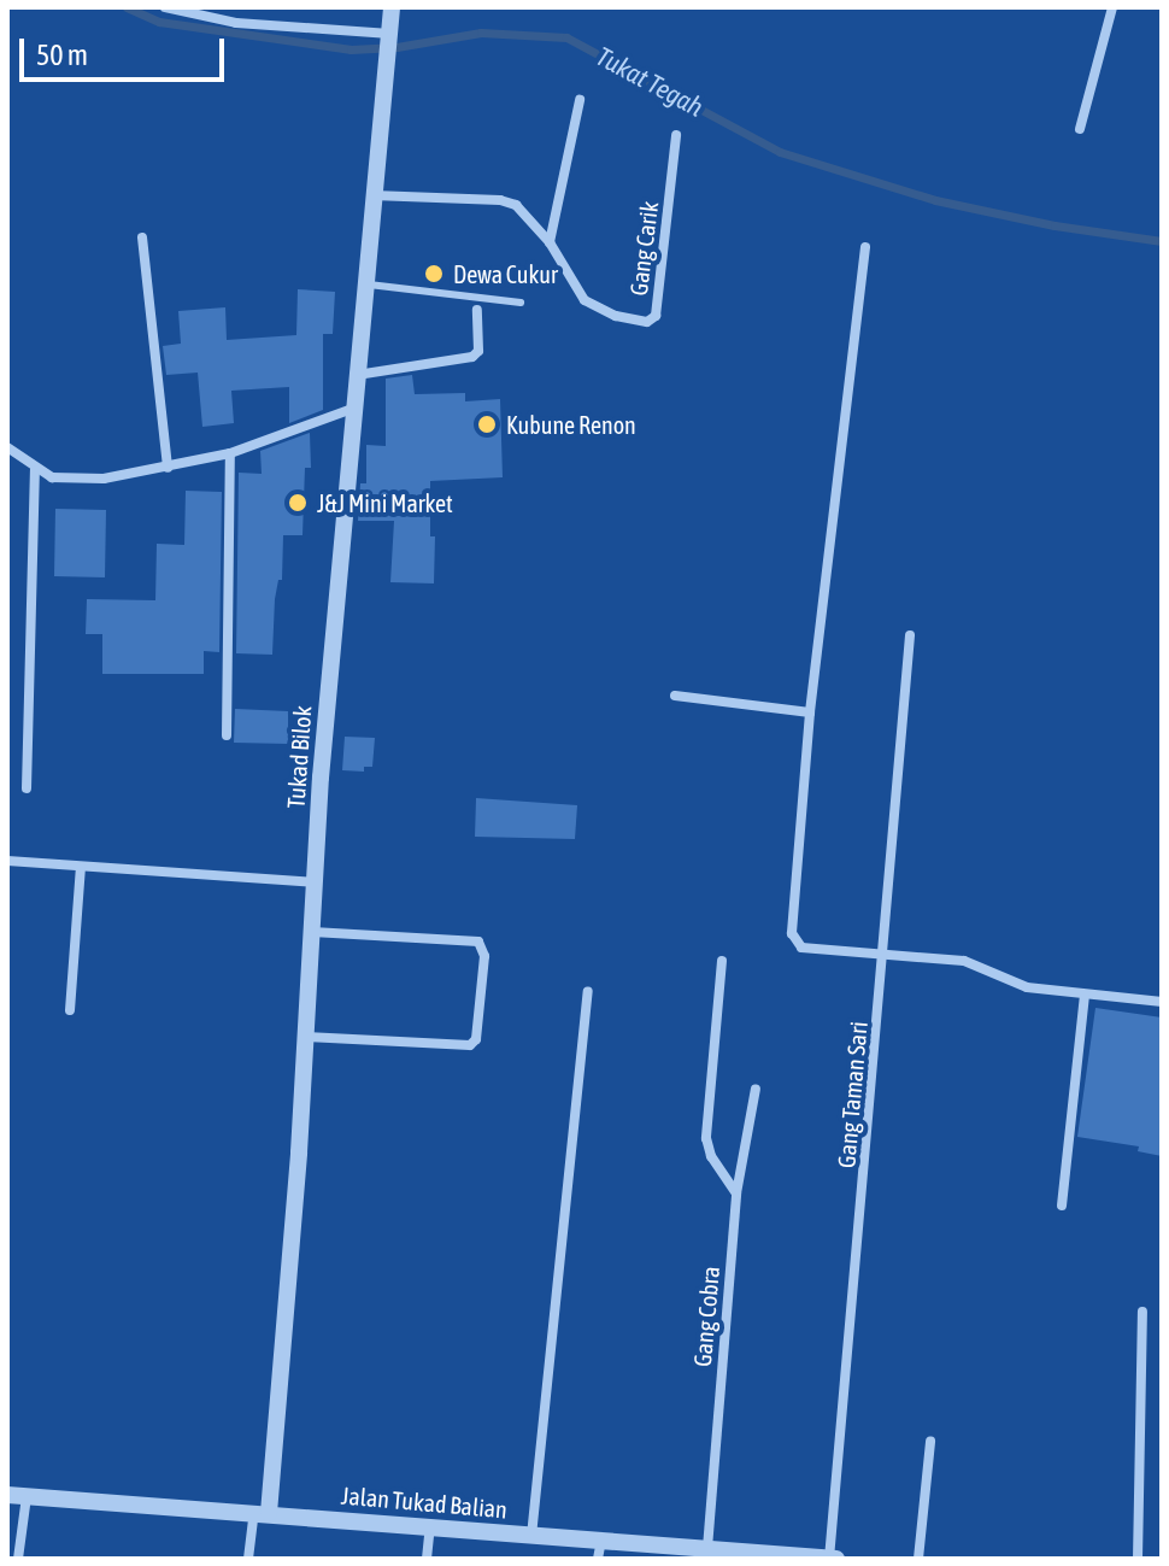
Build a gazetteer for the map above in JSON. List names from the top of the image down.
{
  "streets": {
    "street": [
      "Gang Carik",
      "Tukad Bilok",
      "Gang Taman Sari",
      "Gang Cobra",
      "Jalan Tukad Balian"
    ]
  },
  "crossings": [
    ["Gang Carik", "Tukad Bilok"],
    ["Tukad Bilok", "Jalan Tukad Balian"],
    ["Gang Taman Sari", "Jalan Tukad Balian"],
    ["Gang Cobra", "Jalan Tukad Balian"]
  ],
  "water": ["Tukat Tegah"],
  "places": ["Dewa Cukur", "Kubune Renon", "J&J Mini Market"],
  "scale_bar": "50 m"
}
